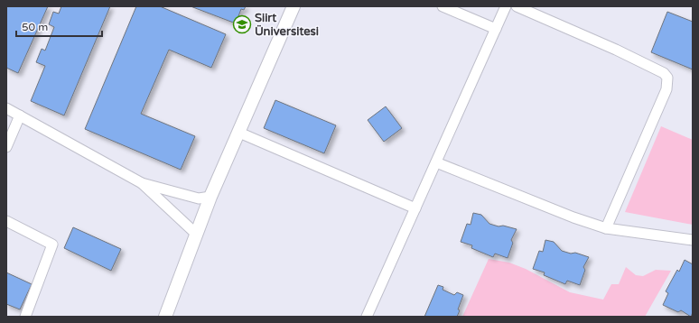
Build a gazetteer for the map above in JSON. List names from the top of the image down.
{
  "places": {
    "school or university": ["Siirt Üniversitesi"]
  },
  "scale_bar": "50 m"
}
